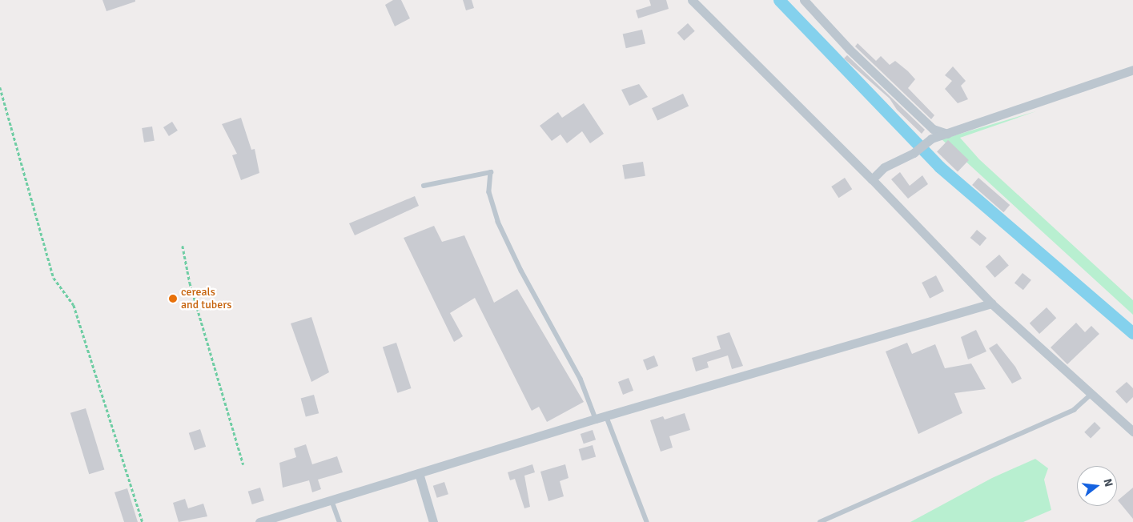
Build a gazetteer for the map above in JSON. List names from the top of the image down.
{
  "places": ["cereals and tubers"],
  "north": "right"
}
